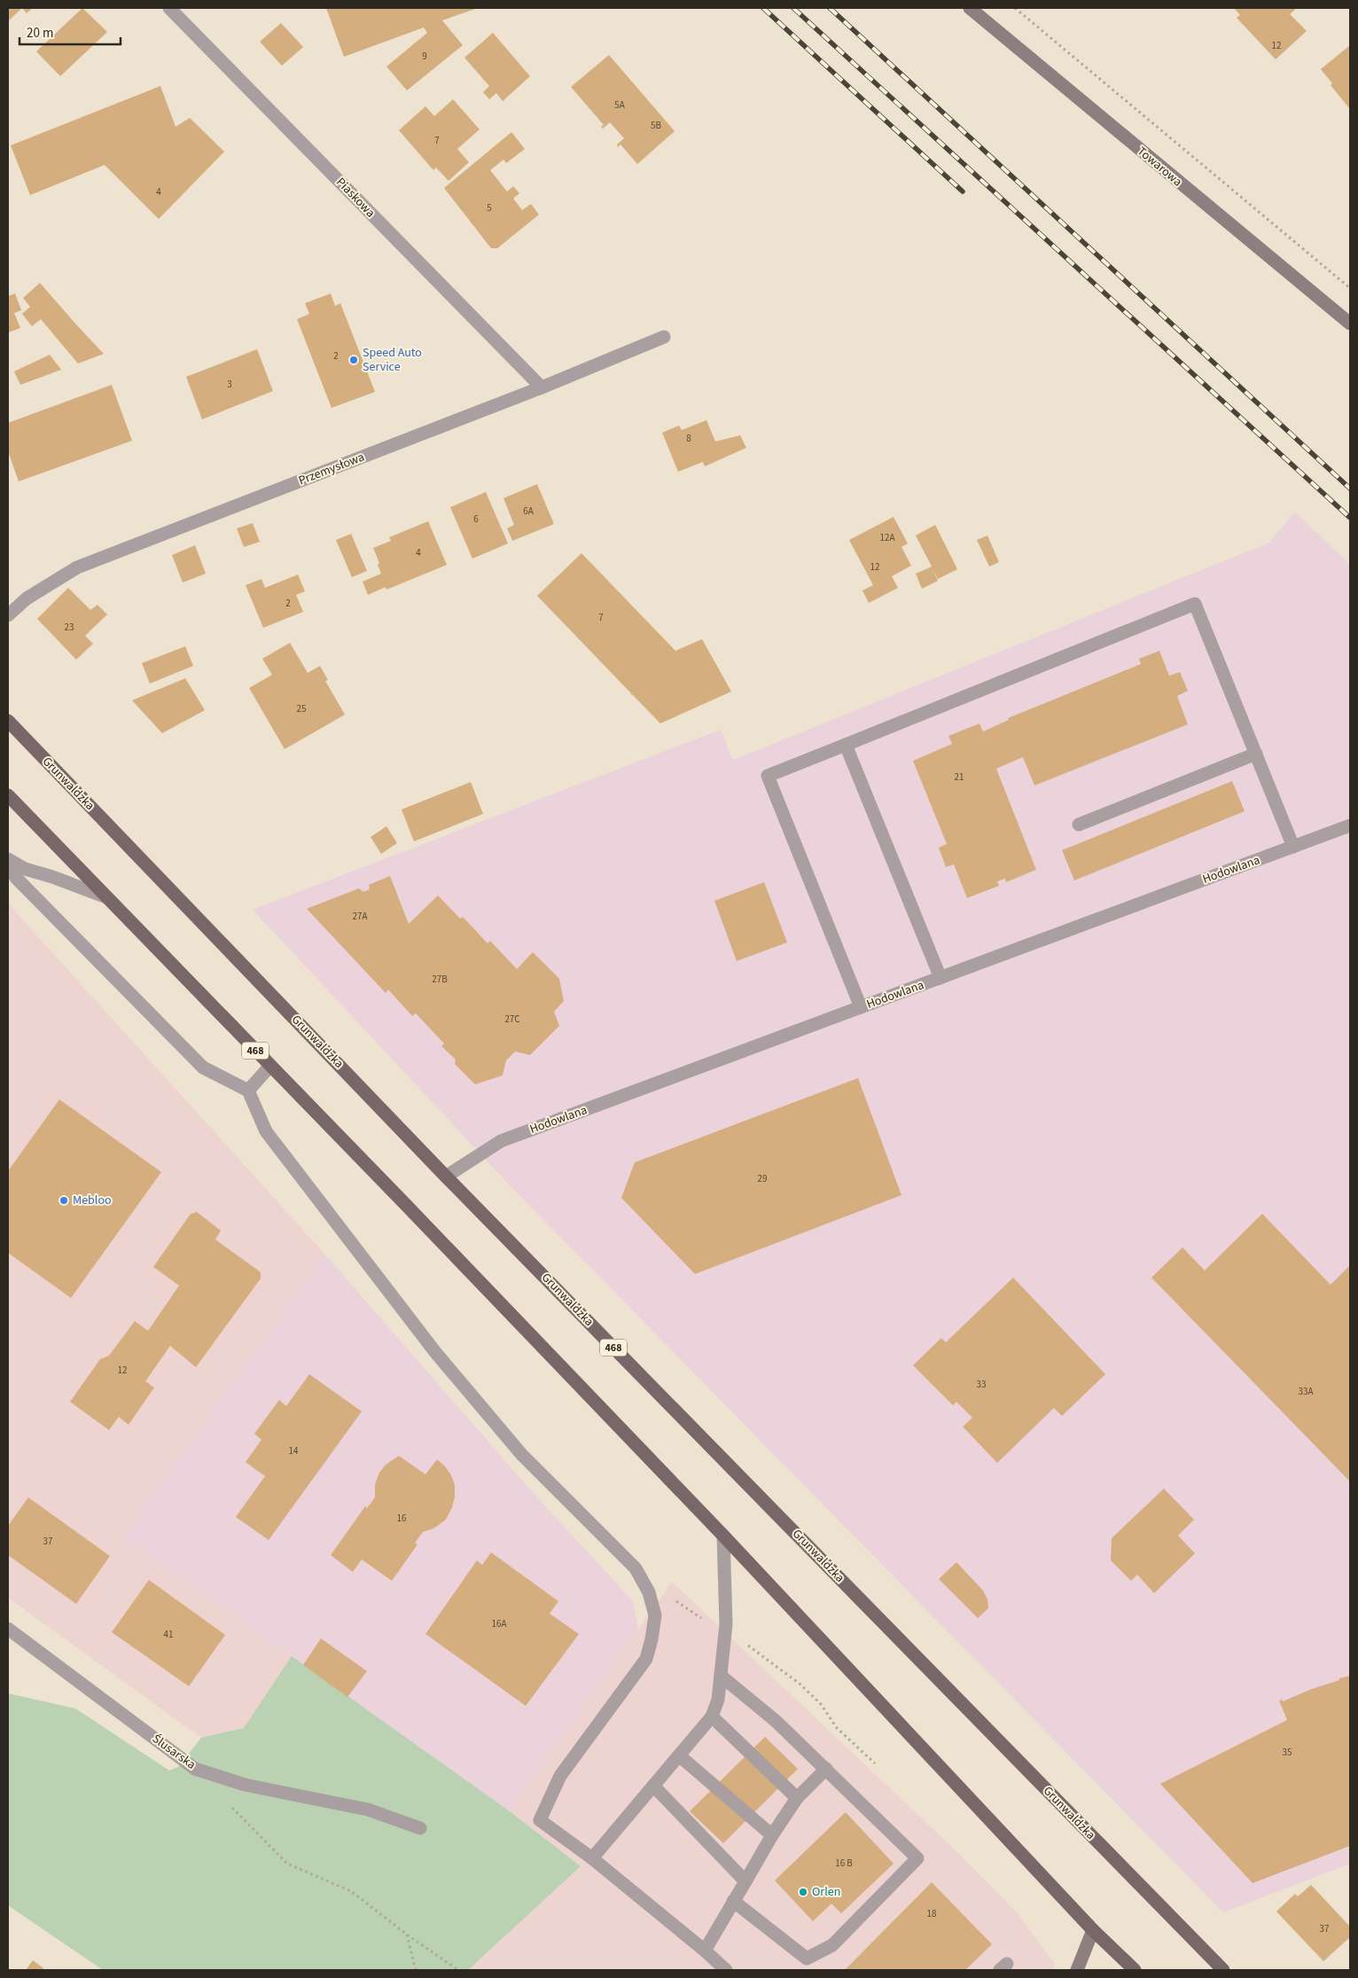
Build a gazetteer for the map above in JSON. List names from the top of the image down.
{
  "streets": {
    "main road": ["Grunwaldzka", "468"],
    "street": [
      "Towarowa",
      "Piaskowa",
      "Przemysłowa",
      "Hodowlana",
      "Ślusarska"
    ]
  },
  "crossings": [
    ["Piaskowa", "Przemysłowa"],
    ["Grunwaldzka", "Hodowlana"]
  ],
  "places": ["Speed Auto Service", "Mebloo", "Orlen"],
  "house_numbers": [
    "12",
    "9",
    "5A",
    "5B",
    "7",
    "4",
    "5",
    "2",
    "3",
    "8",
    "6A",
    "6",
    "12A",
    "4",
    "12",
    "2",
    "7",
    "23",
    "25",
    "21",
    "27A",
    "27B",
    "27C",
    "29",
    "12",
    "33",
    "33A",
    "14",
    "16",
    "37",
    "16A",
    "41",
    "35",
    "16 B",
    "18",
    "37"
  ],
  "scale_bar": "20 m"
}
